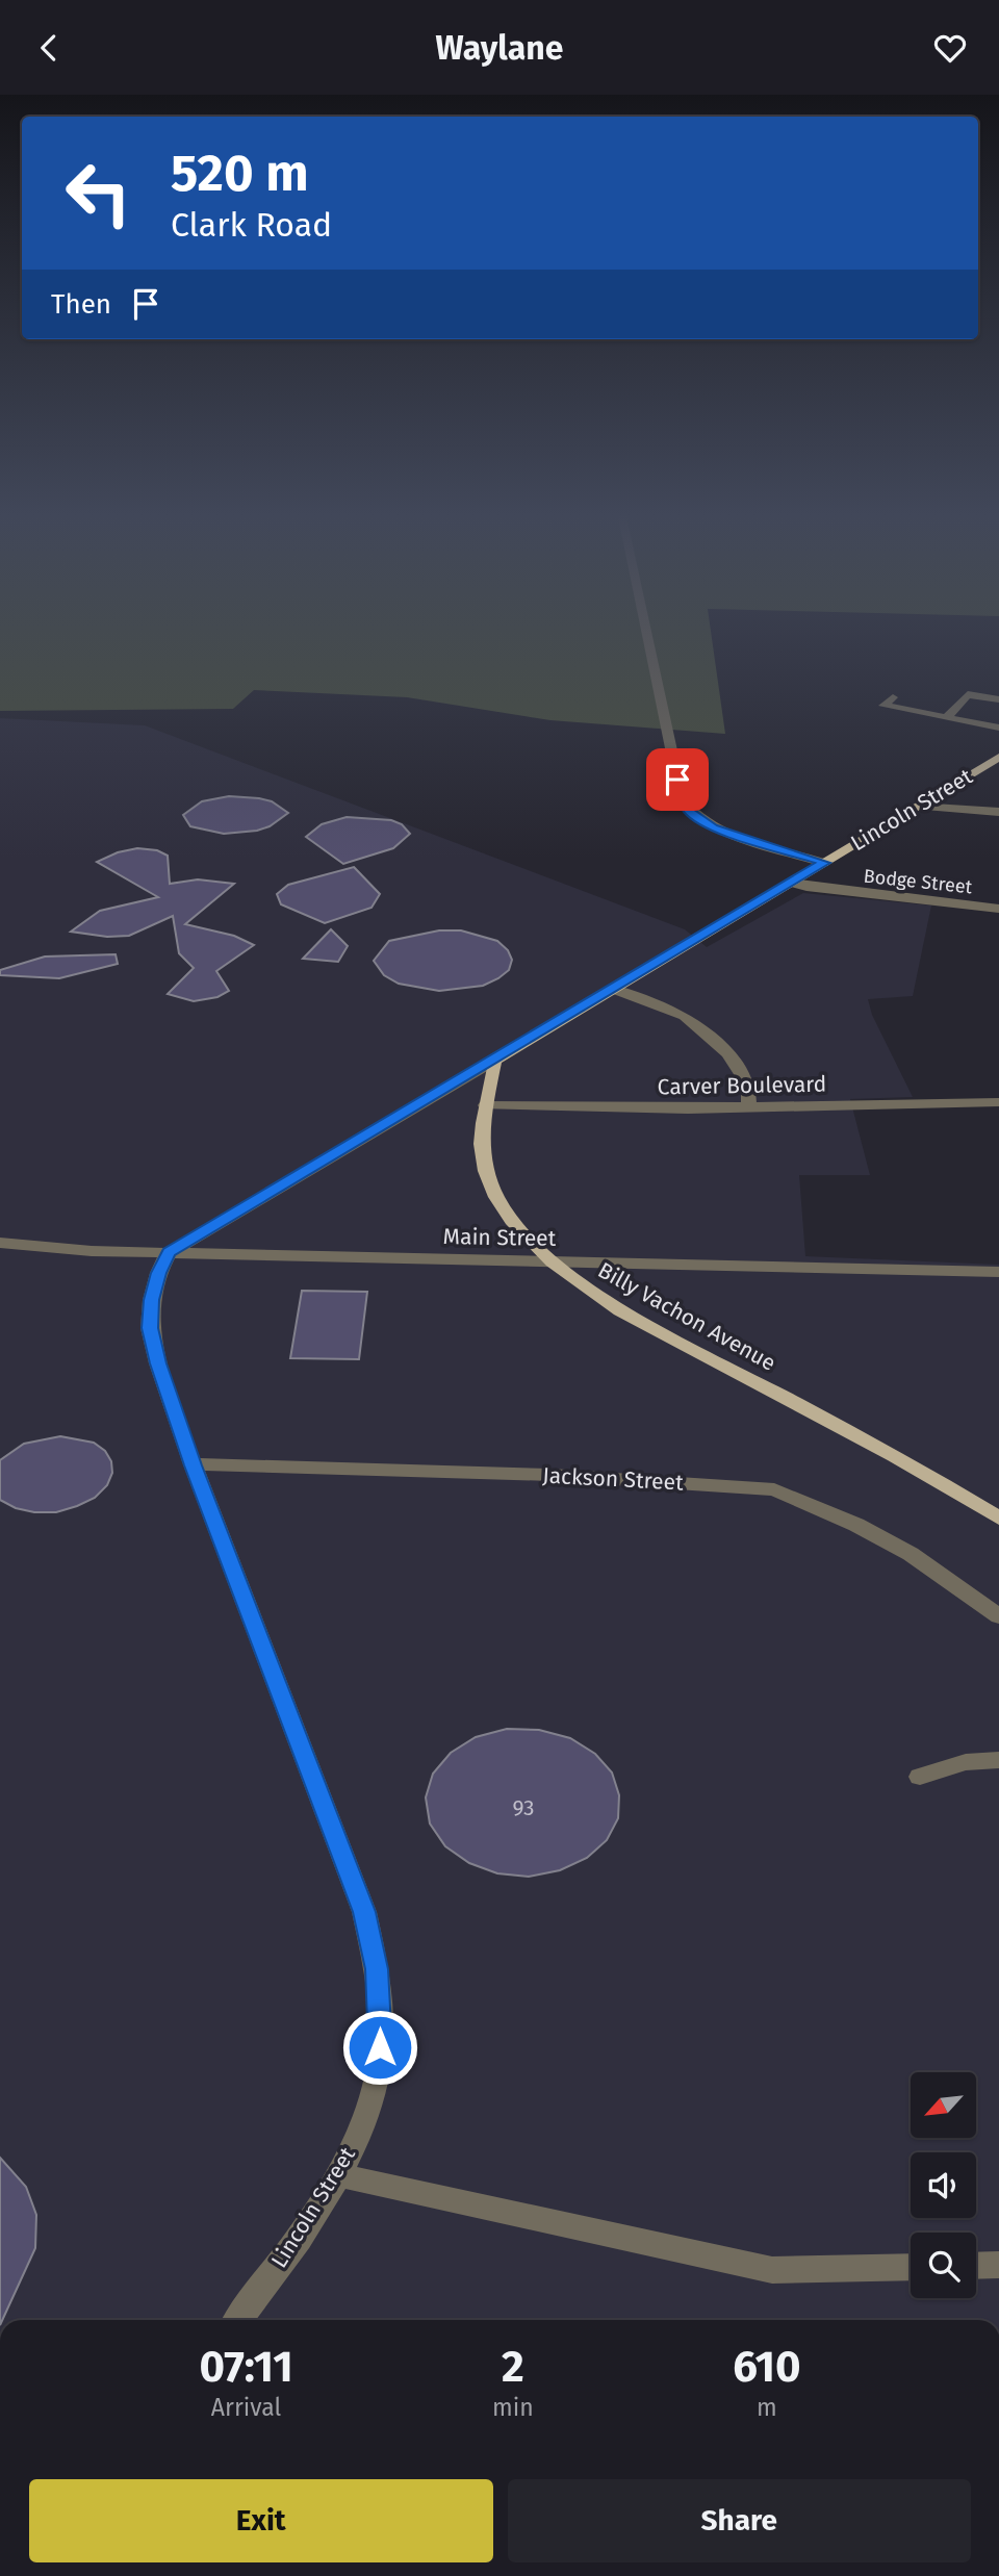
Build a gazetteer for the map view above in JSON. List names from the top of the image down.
{
  "streets": {
    "main road": ["Lincoln Street", "Billy Vachon Avenue"],
    "street": [
      "Bodge Street",
      "Carver Boulevard",
      "Main Street",
      "Jackson Street"
    ]
  },
  "crossings": [
    ["Lincoln Street", "Bodge Street"],
    ["Lincoln Street", "Main Street"],
    ["Lincoln Street", "Billy Vachon Avenue"],
    ["Lincoln Street", "Jackson Street"],
    ["Carver Boulevard", "Billy Vachon Avenue"],
    ["Main Street", "Billy Vachon Avenue"]
  ],
  "house_numbers": ["93"],
  "north": "bottom left",
  "page": {
    "header": "Waylane",
    "turn": ["520 m", "Clark Road"],
    "then": "Then",
    "eta": [
      "07:11",
      "Arrival",
      "2",
      "min",
      "610",
      "m"
    ],
    "buttons": ["Exit", "Share"]
  }
}
